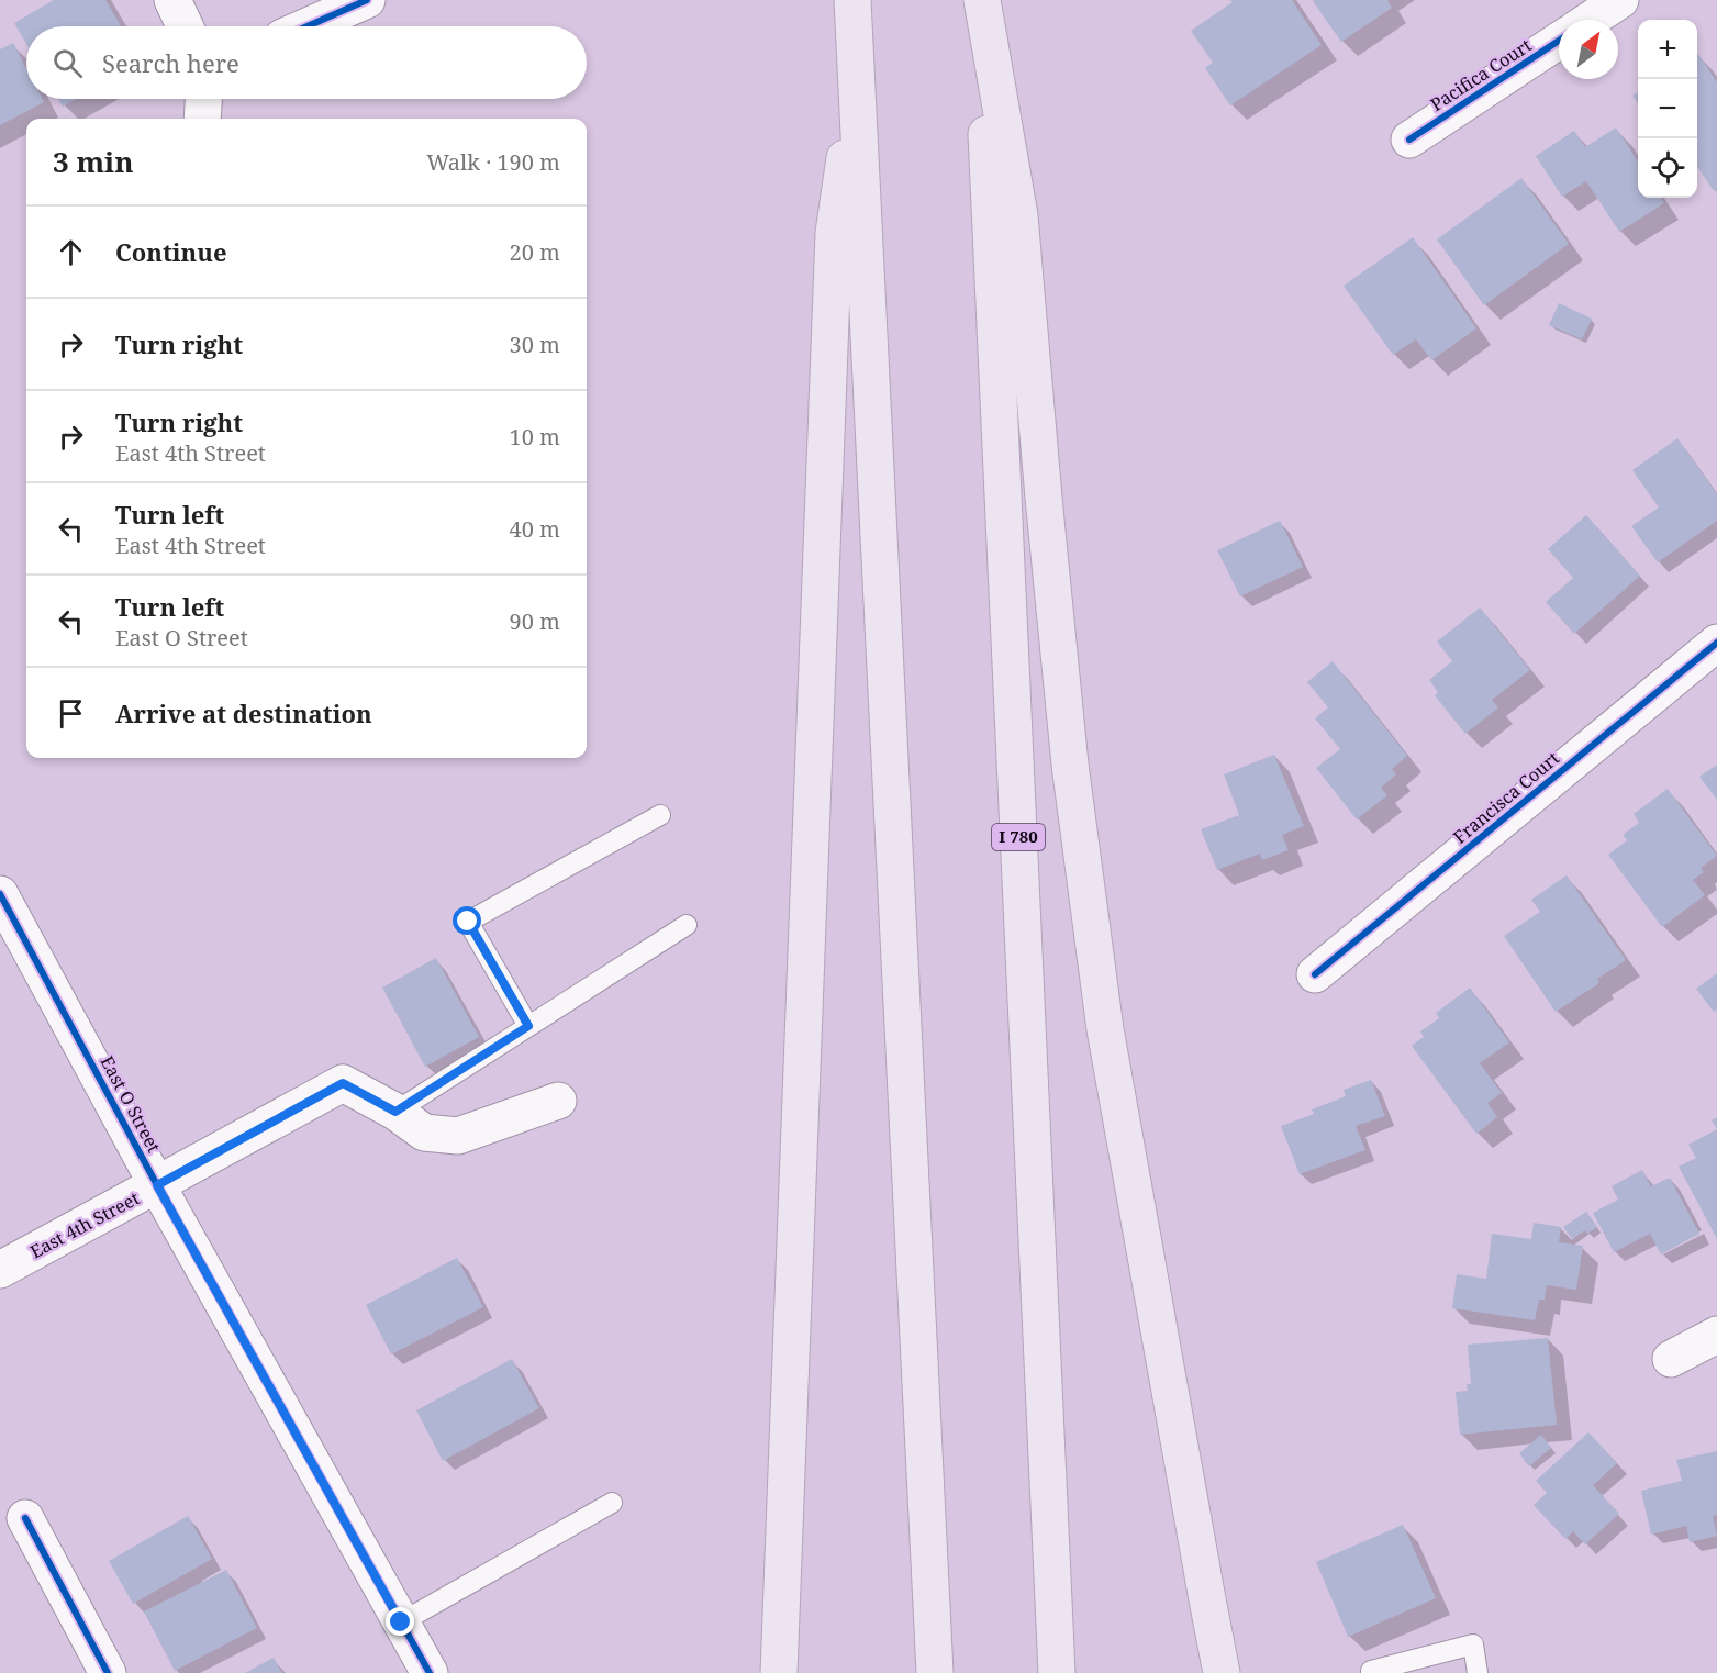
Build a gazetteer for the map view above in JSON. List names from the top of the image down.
{
  "streets": {
    "highway": ["I 780"],
    "street": [
      "Pacifica Court",
      "Francisca Court",
      "East O Street",
      "East 4th Street"
    ]
  },
  "crossings": [
    ["East O Street", "East 4th Street"]
  ],
  "north": "top right",
  "page": {
    "map_buttons": ["+", "−"],
    "search": "Search here",
    "heading": ["3 min", "Walk · 190 m"],
    "list": [
      ["Continue", "20 m"],
      ["Turn right", "30 m"],
      ["Turn right", "East 4th Street", "10 m"],
      ["Turn left", "East 4th Street", "40 m"],
      ["Turn left", "East O Street", "90 m"],
      "Arrive at destination"
    ]
  }
}
